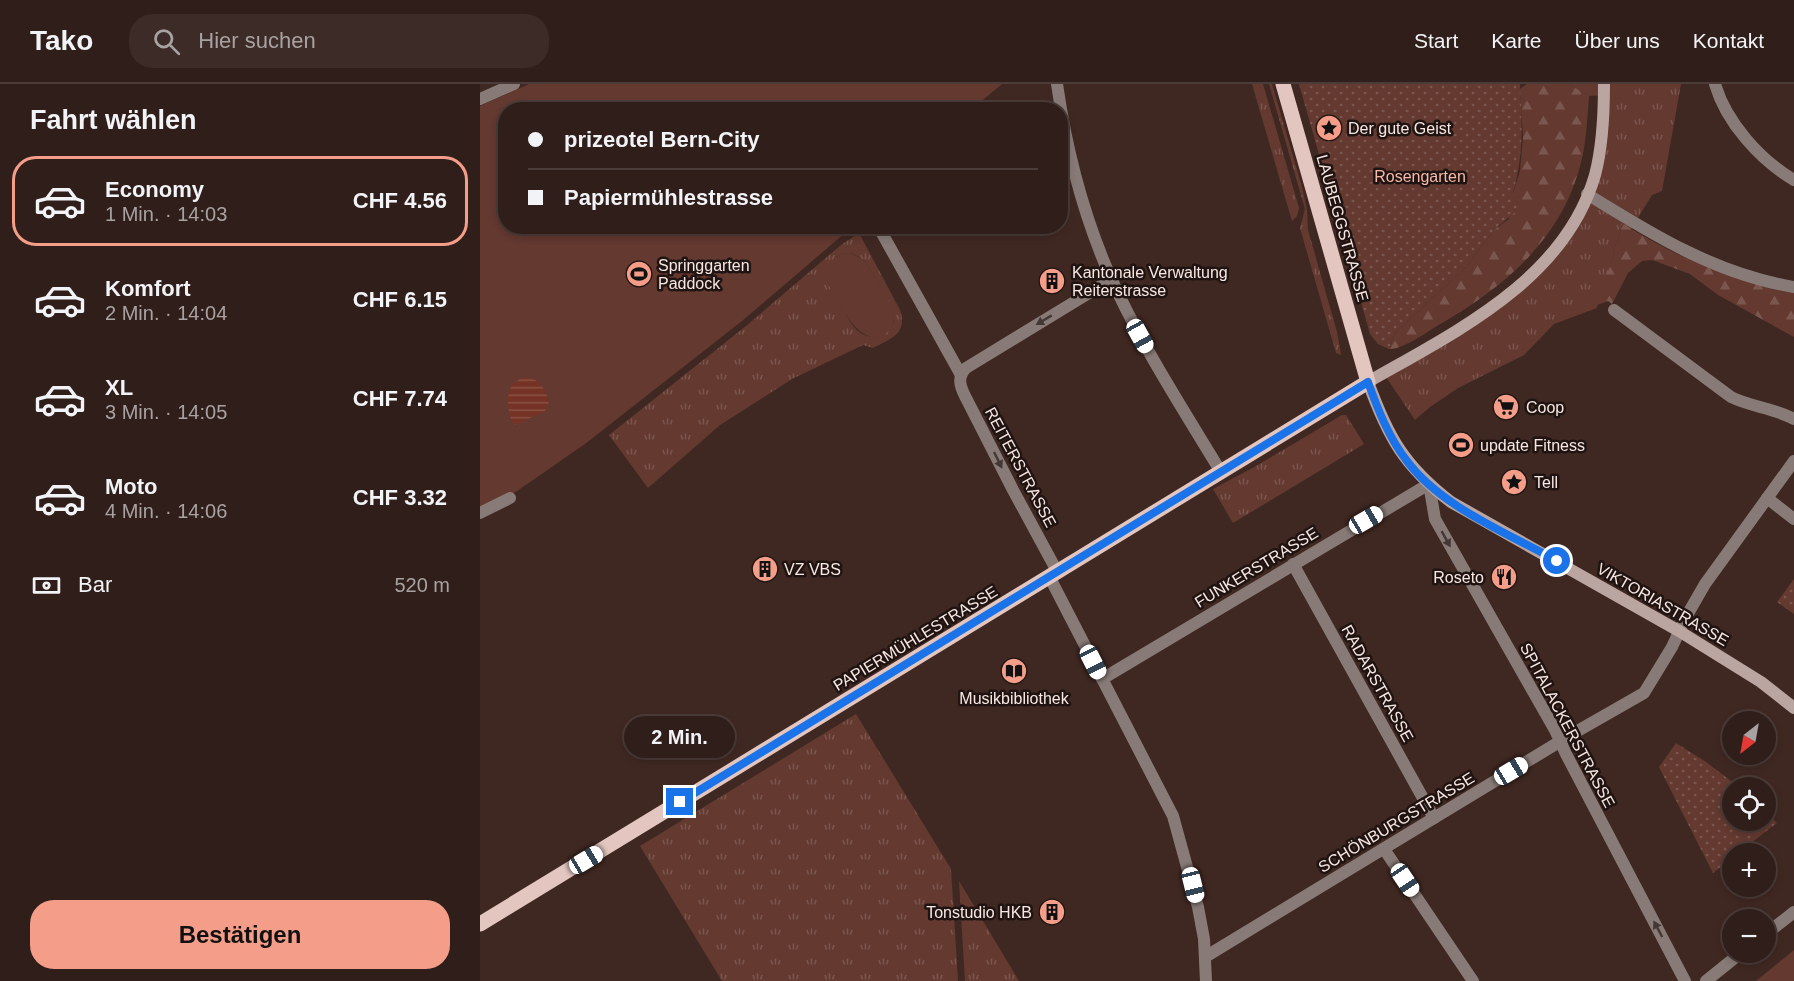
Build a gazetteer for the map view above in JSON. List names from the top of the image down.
{
  "streets": {
    "main road": ["LAUBEGGSTRASSE", "VIKTORIASTRASSE", "PAPIERMÜHLESTRASSE"],
    "street": [
      "REITERSTRASSE",
      "FUNKERSTRASSE",
      "RADARSTRASSE",
      "SPITALACKERSTRASSE",
      "SCHÖNBURGSTRASSE"
    ]
  },
  "crossings": [
    ["LAUBEGGSTRASSE", "VIKTORIASTRASSE"],
    ["LAUBEGGSTRASSE", "PAPIERMÜHLESTRASSE"],
    ["REITERSTRASSE", "FUNKERSTRASSE"],
    ["REITERSTRASSE", "PAPIERMÜHLESTRASSE"],
    ["REITERSTRASSE", "SCHÖNBURGSTRASSE"],
    ["FUNKERSTRASSE", "VIKTORIASTRASSE"],
    ["FUNKERSTRASSE", "RADARSTRASSE"],
    ["FUNKERSTRASSE", "SPITALACKERSTRASSE"],
    ["VIKTORIASTRASSE", "PAPIERMÜHLESTRASSE"],
    ["VIKTORIASTRASSE", "SPITALACKERSTRASSE"],
    ["VIKTORIASTRASSE", "SCHÖNBURGSTRASSE"],
    ["RADARSTRASSE", "SCHÖNBURGSTRASSE"],
    ["SPITALACKERSTRASSE", "SCHÖNBURGSTRASSE"]
  ],
  "parks": ["Rosengarten"],
  "places": {
    "place": ["Der gute Geist", "Tell"],
    "sports": ["Springgarten Paddock", "update Fitness"],
    "building": ["Kantonale Verwaltung Reiterstrasse", "VZ VBS", "Tonstudio HKB"],
    "supermarket": ["Coop"],
    "restaurant": ["Roseto"],
    "library": ["Musikbibliothek"]
  },
  "north": "bottom left",
  "page": {
    "header": "Tako",
    "search": "Hier suchen",
    "nav": [
      "Start",
      "Karte",
      "Über uns",
      "Kontakt"
    ],
    "heading": "Fahrt wählen",
    "banner": ["prizeotel Bern-City", "Papiermühlestrasse"],
    "list": [
      {
        "name": "Economy",
        "note": "1 Min. · 14:03",
        "value": "CHF 4.56"
      },
      {
        "name": "Komfort",
        "note": "2 Min. · 14:04",
        "value": "CHF 6.15"
      },
      {
        "name": "XL",
        "note": "3 Min. · 14:05",
        "value": "CHF 7.74"
      },
      {
        "name": "Moto",
        "note": "4 Min. · 14:06",
        "value": "CHF 3.32"
      }
    ],
    "pay": ["Bar", "520 m"],
    "map_buttons": ["+", "−"],
    "bubble": "2 Min.",
    "buttons": "Bestätigen"
  }
}
